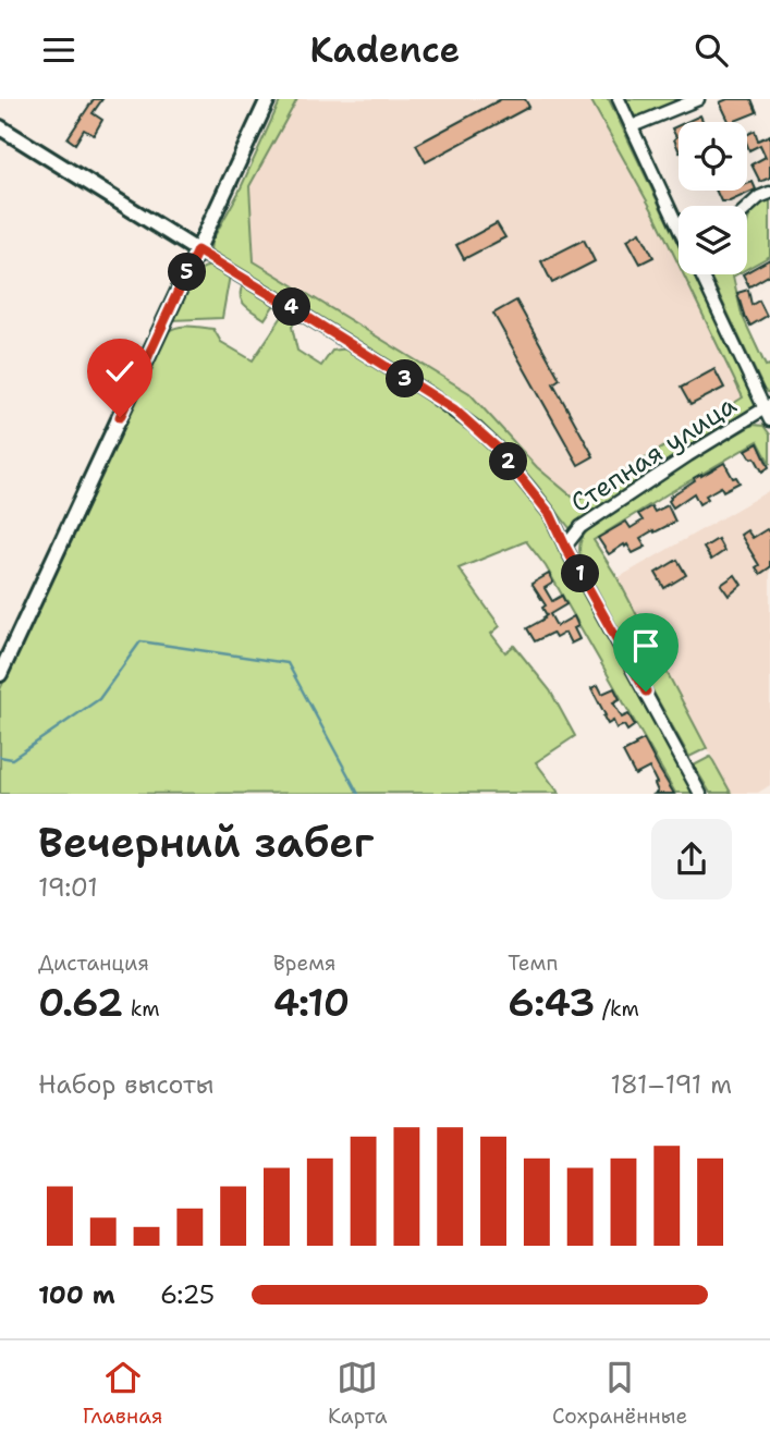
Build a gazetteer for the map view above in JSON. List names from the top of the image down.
{
  "streets": {
    "street": ["Степная улица"]
  },
  "page": {
    "header": "Kadence",
    "pins": [
      "5",
      "4",
      "3",
      "2",
      "1"
    ],
    "heading": ["Вечерний забег", "19:01"],
    "stats": [
      ["Дистанция", "0.62 km"],
      ["Время", "4:10"],
      ["Темп", "6:43 /km"]
    ],
    "chart": ["Набор высоты", "181–191 m"],
    "list": [
      {
        "name": "100 m",
        "note": "6:25"
      }
    ],
    "tabs": ["Главная", "Карта", "Сохранённые"]
  }
}
